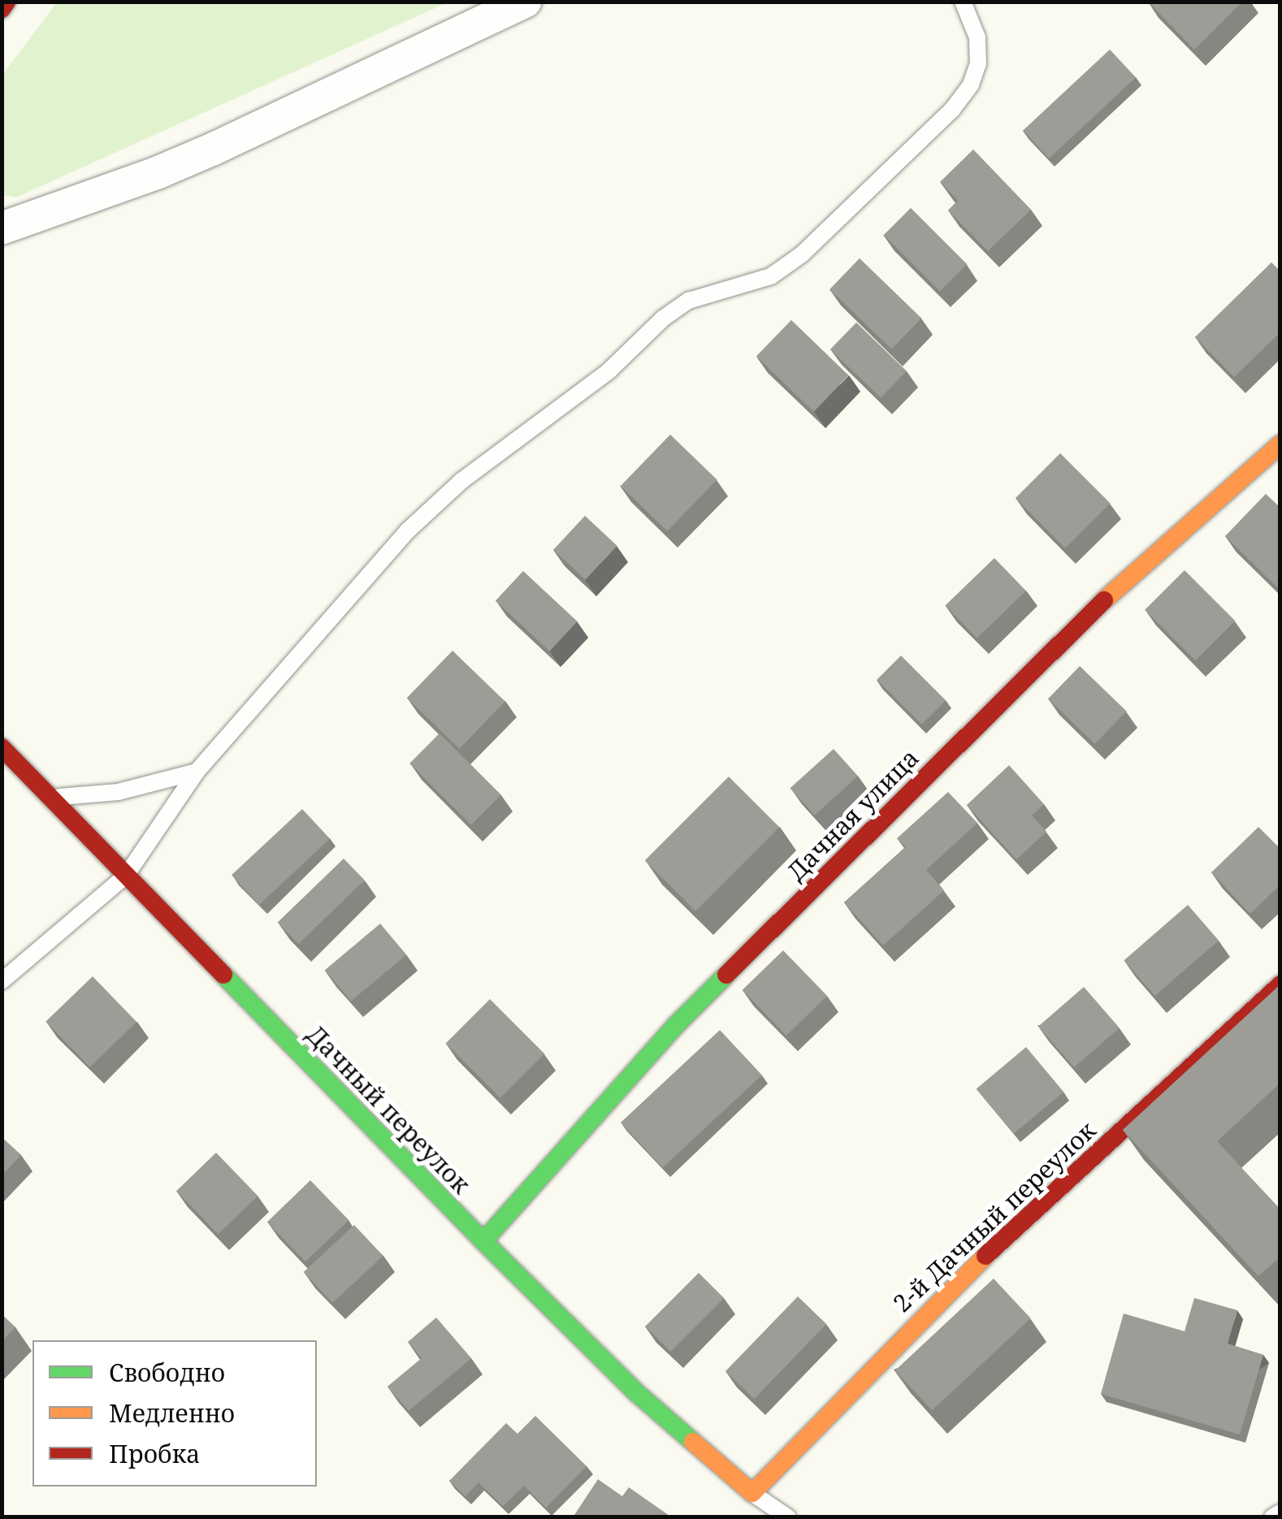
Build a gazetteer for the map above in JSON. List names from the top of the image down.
{
  "streets": {
    "street": ["Дачная улица", "Дачный переулок", "2-й Дачный переулок"]
  },
  "crossings": [
    ["Дачная улица", "Дачный переулок"],
    ["Дачный переулок", "2-й Дачный переулок"]
  ],
  "legend": ["Свободно", "Медленно", "Пробка"]
}
